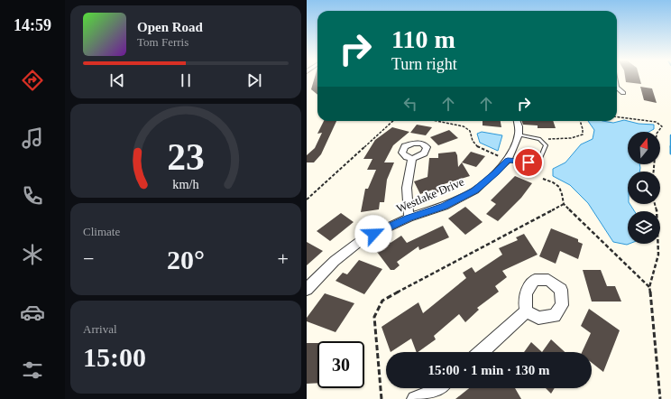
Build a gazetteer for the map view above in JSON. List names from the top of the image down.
{
  "streets": {
    "street": ["Westlake Drive"]
  },
  "north": "top",
  "page": {
    "tabs": "14:59",
    "turn": ["110 m", "Turn right"],
    "song": ["Open Road", "Tom Ferris"],
    "tile": [
      "Climate",
      ["Arrival", "15:00"]
    ],
    "heat": ["−", "20°", "+"],
    "limit": "30",
    "trip": "15:00 · 1 min · 130 m",
    "gauge": ["23", "km/h"]
  }
}
